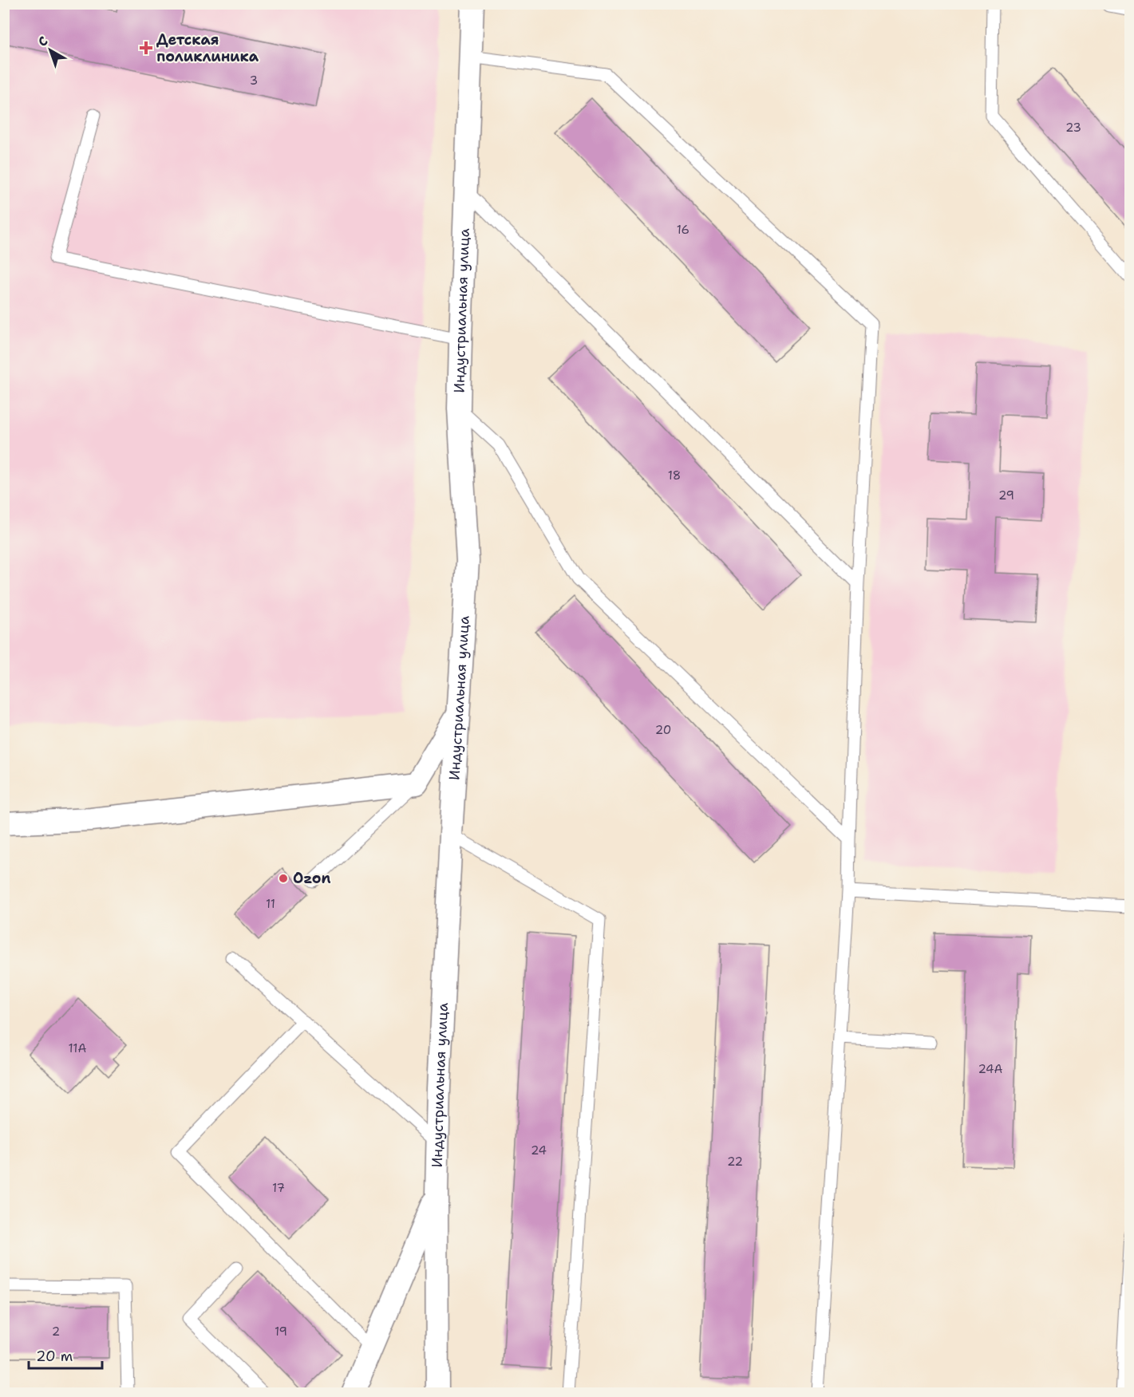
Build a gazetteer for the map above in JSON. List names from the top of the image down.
{
  "streets": {
    "street": ["Индустриальная улица"]
  },
  "places": {
    "health": ["Детская поликлиника"],
    "other": ["Ozon"]
  },
  "house_numbers": [
    "3",
    "23",
    "16",
    "18",
    "29",
    "20",
    "11",
    "11А",
    "24А",
    "24",
    "22",
    "17",
    "2",
    "19"
  ],
  "scale_bar": "20 m",
  "north": "top left"
}
